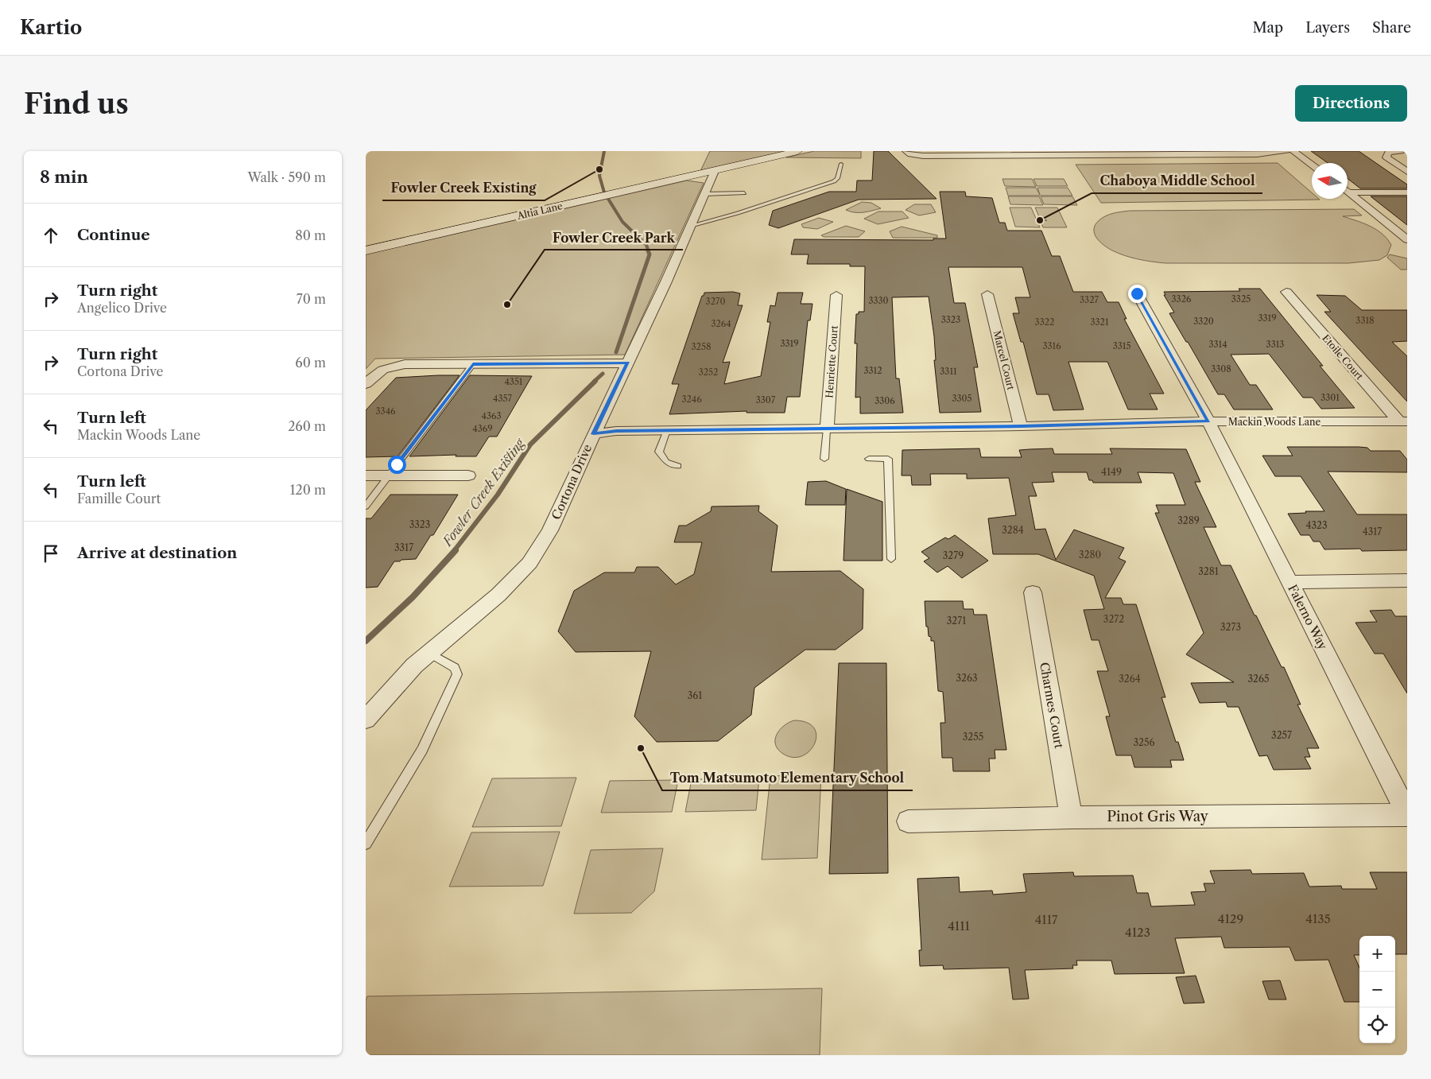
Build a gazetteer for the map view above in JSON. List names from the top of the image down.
{
  "streets": {
    "street": [
      "Altia Lane",
      "Etoile Court",
      "Marcel Court",
      "Henriette Court",
      "Mackin Woods Lane",
      "Cortona Drive",
      "Falerno Way",
      "Charmes Court",
      "Pinot Gris Way"
    ]
  },
  "crossings": [
    ["Altia Lane", "Cortona Drive"],
    ["Etoile Court", "Mackin Woods Lane"],
    ["Marcel Court", "Mackin Woods Lane"],
    ["Henriette Court", "Mackin Woods Lane"],
    ["Mackin Woods Lane", "Cortona Drive"],
    ["Mackin Woods Lane", "Falerno Way"],
    ["Falerno Way", "Pinot Gris Way"],
    ["Charmes Court", "Pinot Gris Way"]
  ],
  "water": ["Fowler Creek Existing"],
  "places": [
    "Fowler Creek Existing",
    "Chaboya Middle School",
    "Fowler Creek Park",
    "Tom Matsumoto Elementary School"
  ],
  "house_numbers": [
    "3326",
    "3325",
    "3327",
    "3330",
    "3270",
    "3319",
    "3323",
    "3318",
    "3320",
    "3322",
    "3321",
    "3264",
    "3319",
    "3314",
    "3313",
    "3316",
    "3315",
    "3258",
    "3308",
    "3312",
    "3311",
    "3252",
    "4351",
    "3301",
    "4357",
    "3305",
    "3246",
    "3307",
    "3306",
    "3346",
    "4363",
    "4369",
    "4149",
    "3289",
    "3323",
    "4323",
    "3284",
    "4317",
    "3317",
    "3280",
    "3279",
    "3281",
    "3272",
    "3271",
    "3273",
    "3263",
    "3264",
    "3265",
    "361",
    "3257",
    "3255",
    "3256",
    "4129",
    "4135",
    "4117",
    "4111",
    "4123"
  ],
  "north": "left",
  "page": {
    "header": "Kartio",
    "nav": ["Map", "Layers", "Share"],
    "buttons": "Directions",
    "title": "Find us",
    "heading": ["8 min", "Walk · 590 m"],
    "list": [
      ["Continue", "80 m"],
      ["Turn right", "Angelico Drive", "70 m"],
      ["Turn right", "Cortona Drive", "60 m"],
      ["Turn left", "Mackin Woods Lane", "260 m"],
      ["Turn left", "Famille Court", "120 m"],
      "Arrive at destination"
    ],
    "map_buttons": ["+", "−"]
  }
}
